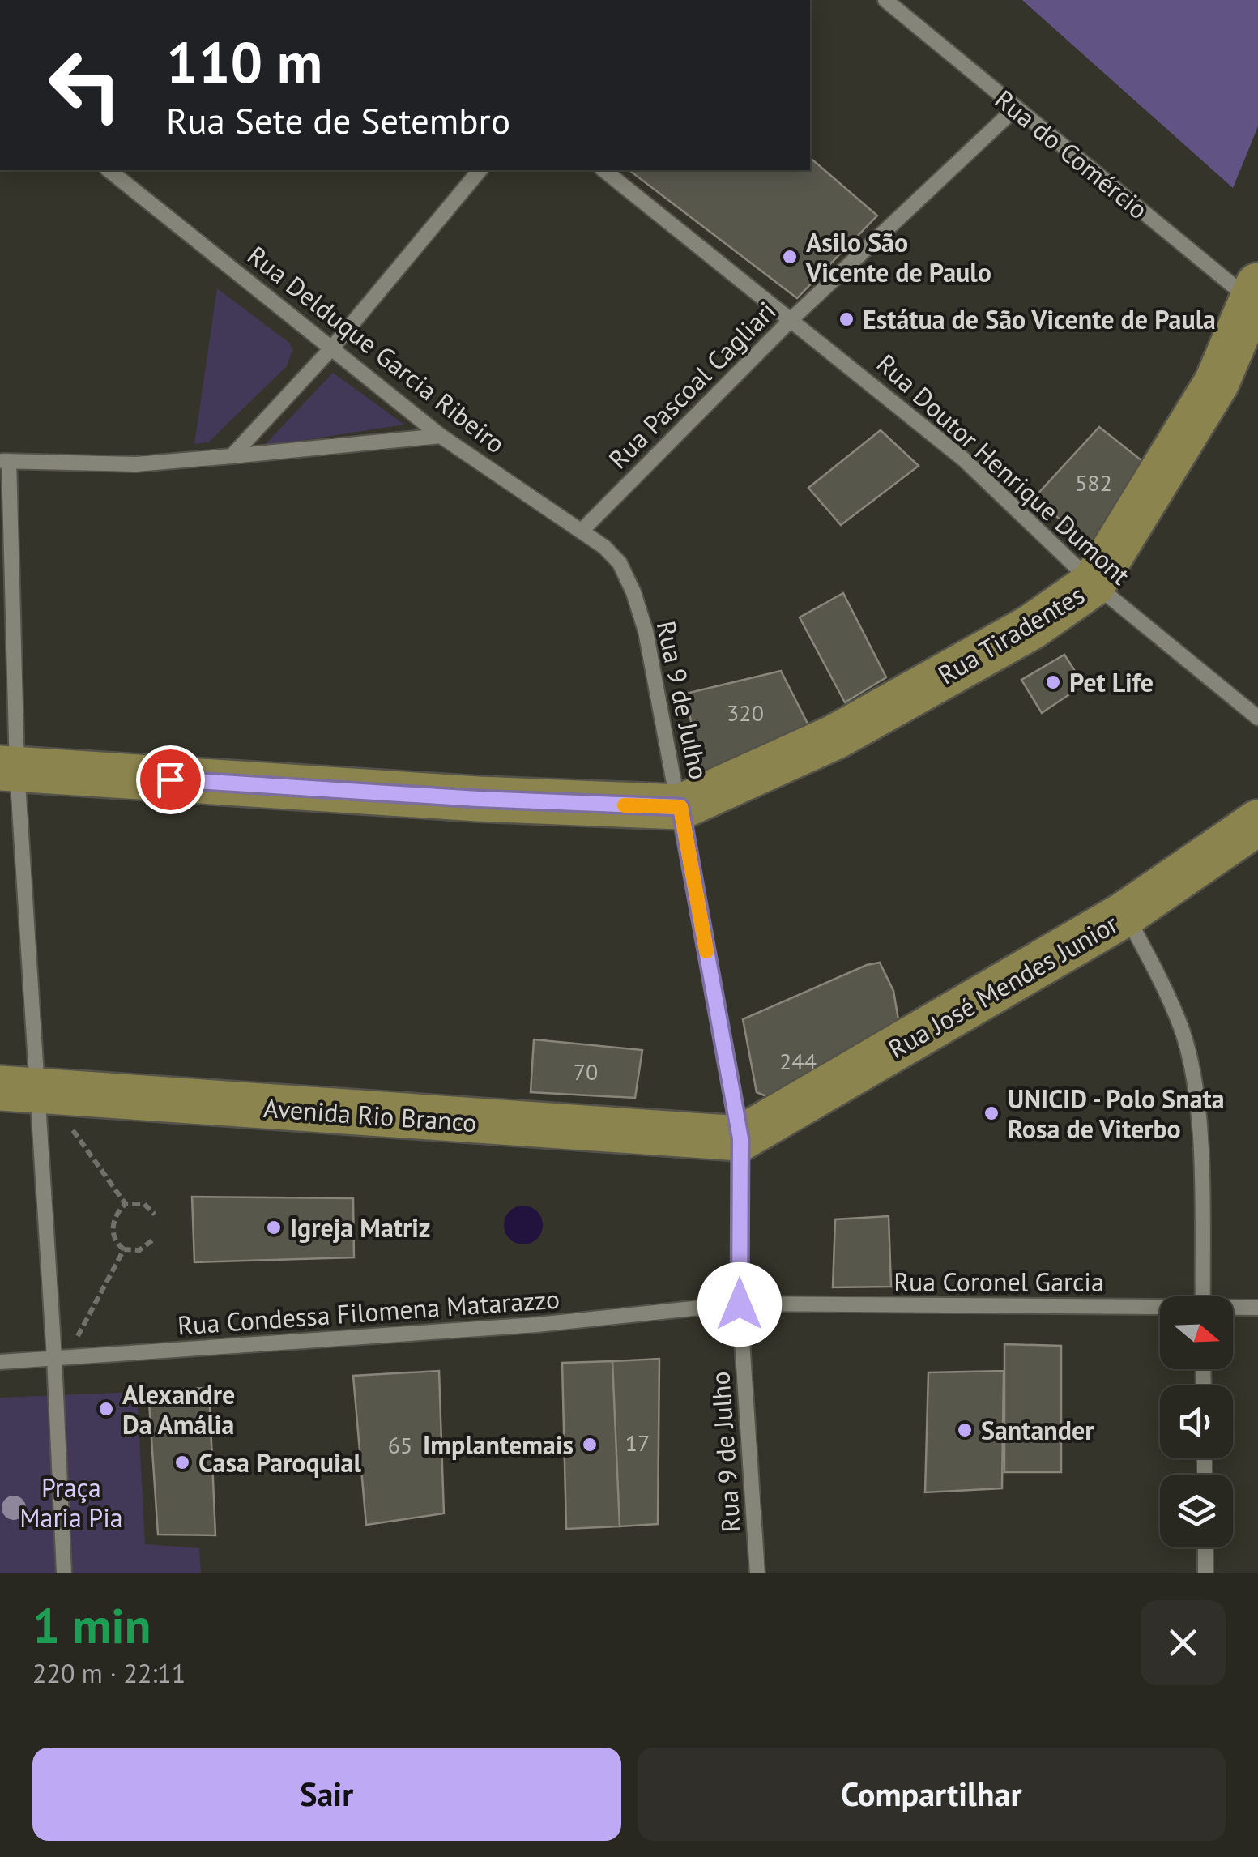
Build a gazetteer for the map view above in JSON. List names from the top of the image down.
{
  "streets": {
    "main road": ["Rua Tiradentes", "Rua José Mendes Junior", "Avenida Rio Branco"],
    "street": [
      "Rua do Comércio",
      "Rua Delduque Garcia Ribeiro",
      "Rua Pascoal Cagliari",
      "Rua Doutor Henrique Dumont",
      "Rua 9 de Julho",
      "Rua Coronel Garcia",
      "Rua Condessa Filomena Matarazzo"
    ]
  },
  "crossings": [
    ["Rua do Comércio", "Rua Pascoal Cagliari"],
    ["Rua do Comércio", "Rua Tiradentes"],
    ["Rua Delduque Garcia Ribeiro", "Rua Pascoal Cagliari"],
    ["Rua Delduque Garcia Ribeiro", "Rua 9 de Julho"],
    ["Rua Pascoal Cagliari", "Rua Doutor Henrique Dumont"],
    ["Rua Doutor Henrique Dumont", "Rua Tiradentes"],
    ["Rua Tiradentes", "Rua 9 de Julho"],
    ["Rua 9 de Julho", "Rua José Mendes Junior"],
    ["Rua 9 de Julho", "Avenida Rio Branco"],
    ["Rua 9 de Julho", "Rua Coronel Garcia"],
    ["Rua 9 de Julho", "Rua Condessa Filomena Matarazzo"],
    ["Rua José Mendes Junior", "Avenida Rio Branco"],
    ["Rua Coronel Garcia", "Rua Condessa Filomena Matarazzo"]
  ],
  "parks": ["Praça Maria Pia"],
  "places": [
    "Asilo São Vicente de Paulo",
    "Estátua de São Vicente de Paula",
    "Pet Life",
    "UNICID - Polo Snata Rosa de Viterbo",
    "Igreja Matriz",
    "Alexandre Da Amália",
    "Santander",
    "Implantemais",
    "Casa Paroquial"
  ],
  "house_numbers": [
    "582",
    "320",
    "244",
    "70",
    "17",
    "65"
  ],
  "north": "right",
  "page": {
    "turn": ["110 m", "Rua Sete de Setembro"],
    "heading": ["1 min", "220 m · 22:11"],
    "buttons": ["Sair", "Compartilhar"]
  }
}
